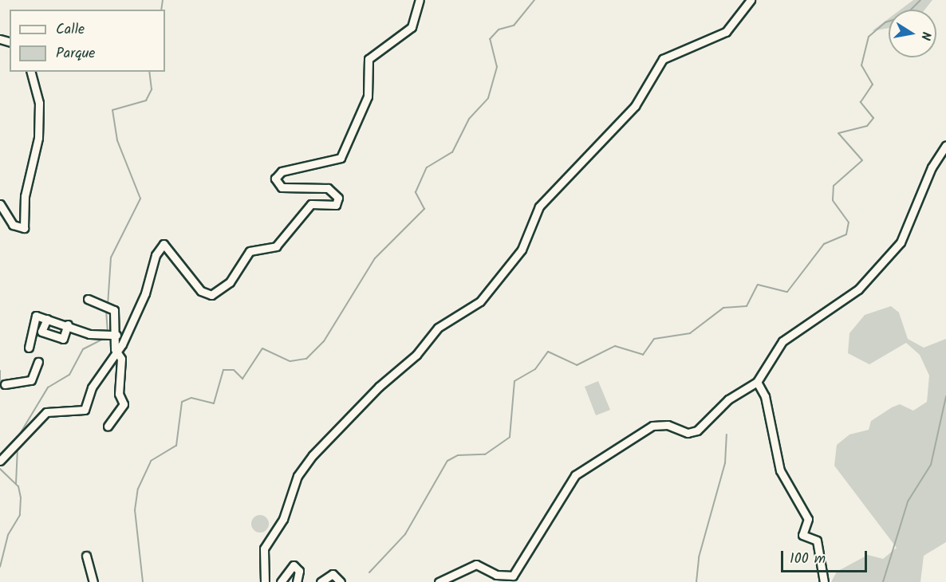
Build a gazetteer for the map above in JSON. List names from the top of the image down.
{
  "legend": ["Calle", "Parque"],
  "scale_bar": "100 m",
  "north": "right"
}
